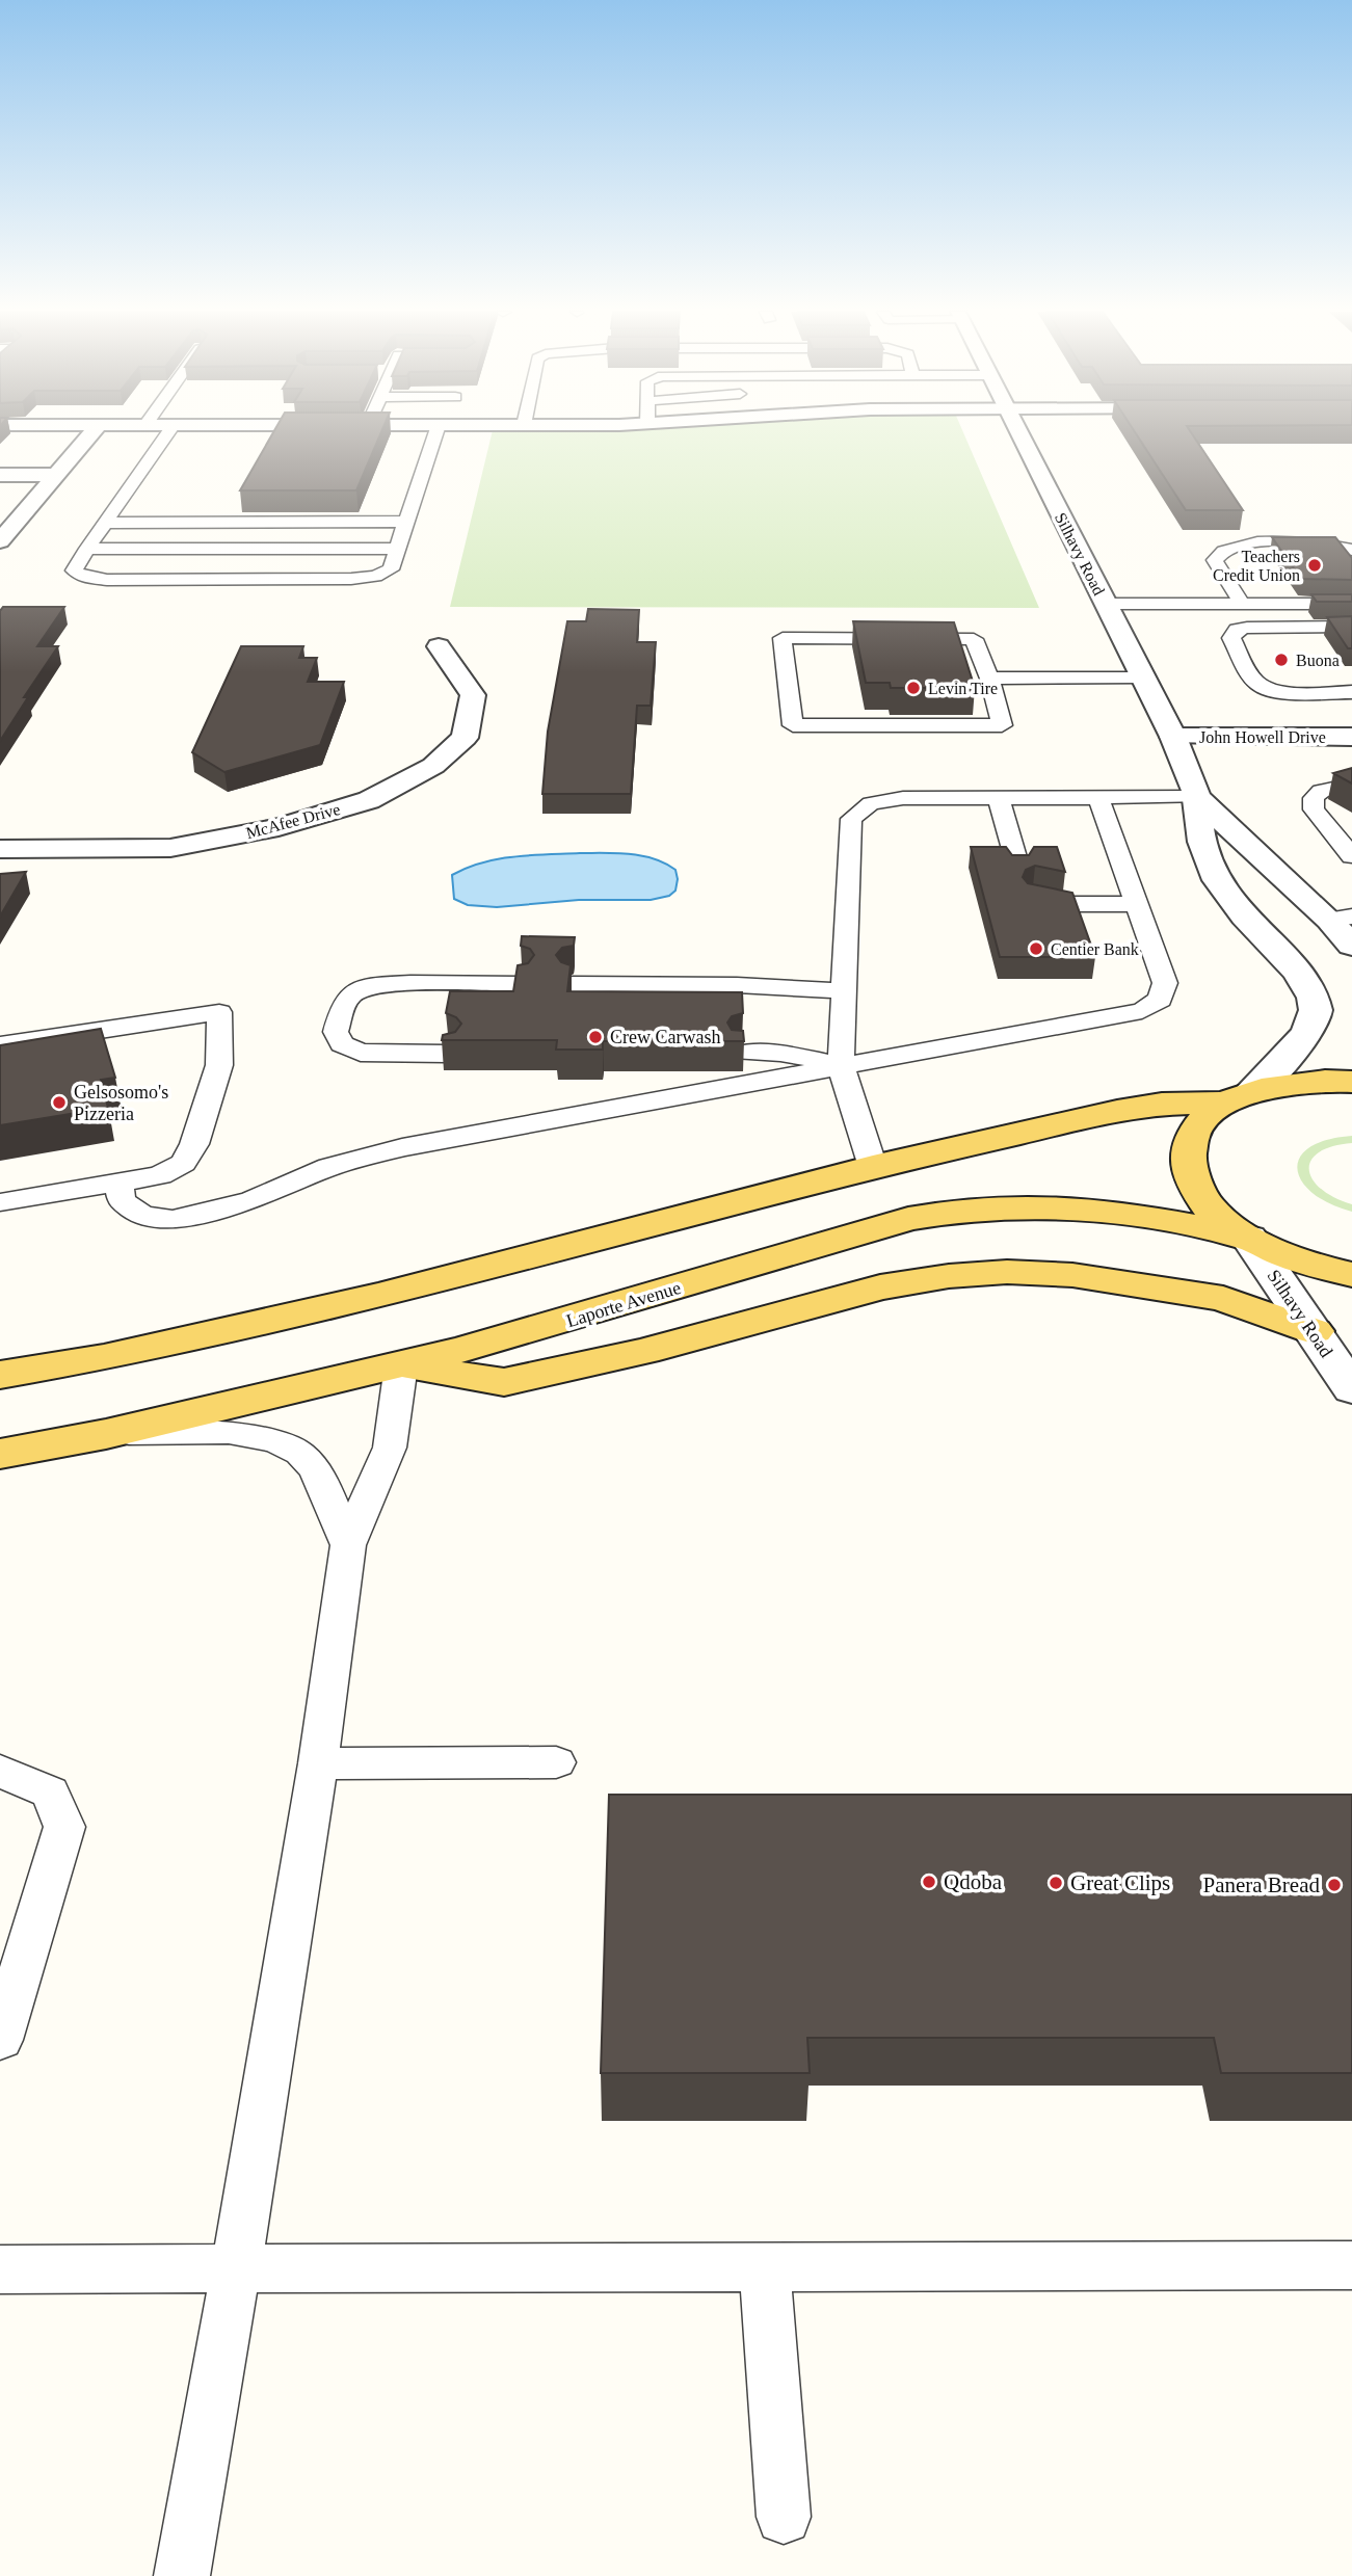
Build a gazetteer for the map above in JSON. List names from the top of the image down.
{
  "streets": {
    "main road": ["Laporte Avenue"],
    "street": ["Silhavy Road", "John Howell Drive", "McAfee Drive"]
  },
  "crossings": [
    ["Silhavy Road", "John Howell Drive"],
    ["Silhavy Road", "Laporte Avenue"]
  ],
  "places": [
    "Teachers Credit Union",
    "Buona",
    "Levin Tire",
    "Centier Bank",
    "Crew Carwash",
    "Gelsosomo's Pizzeria",
    "Qdoba",
    "Great Clips",
    "Panera Bread"
  ]
}
